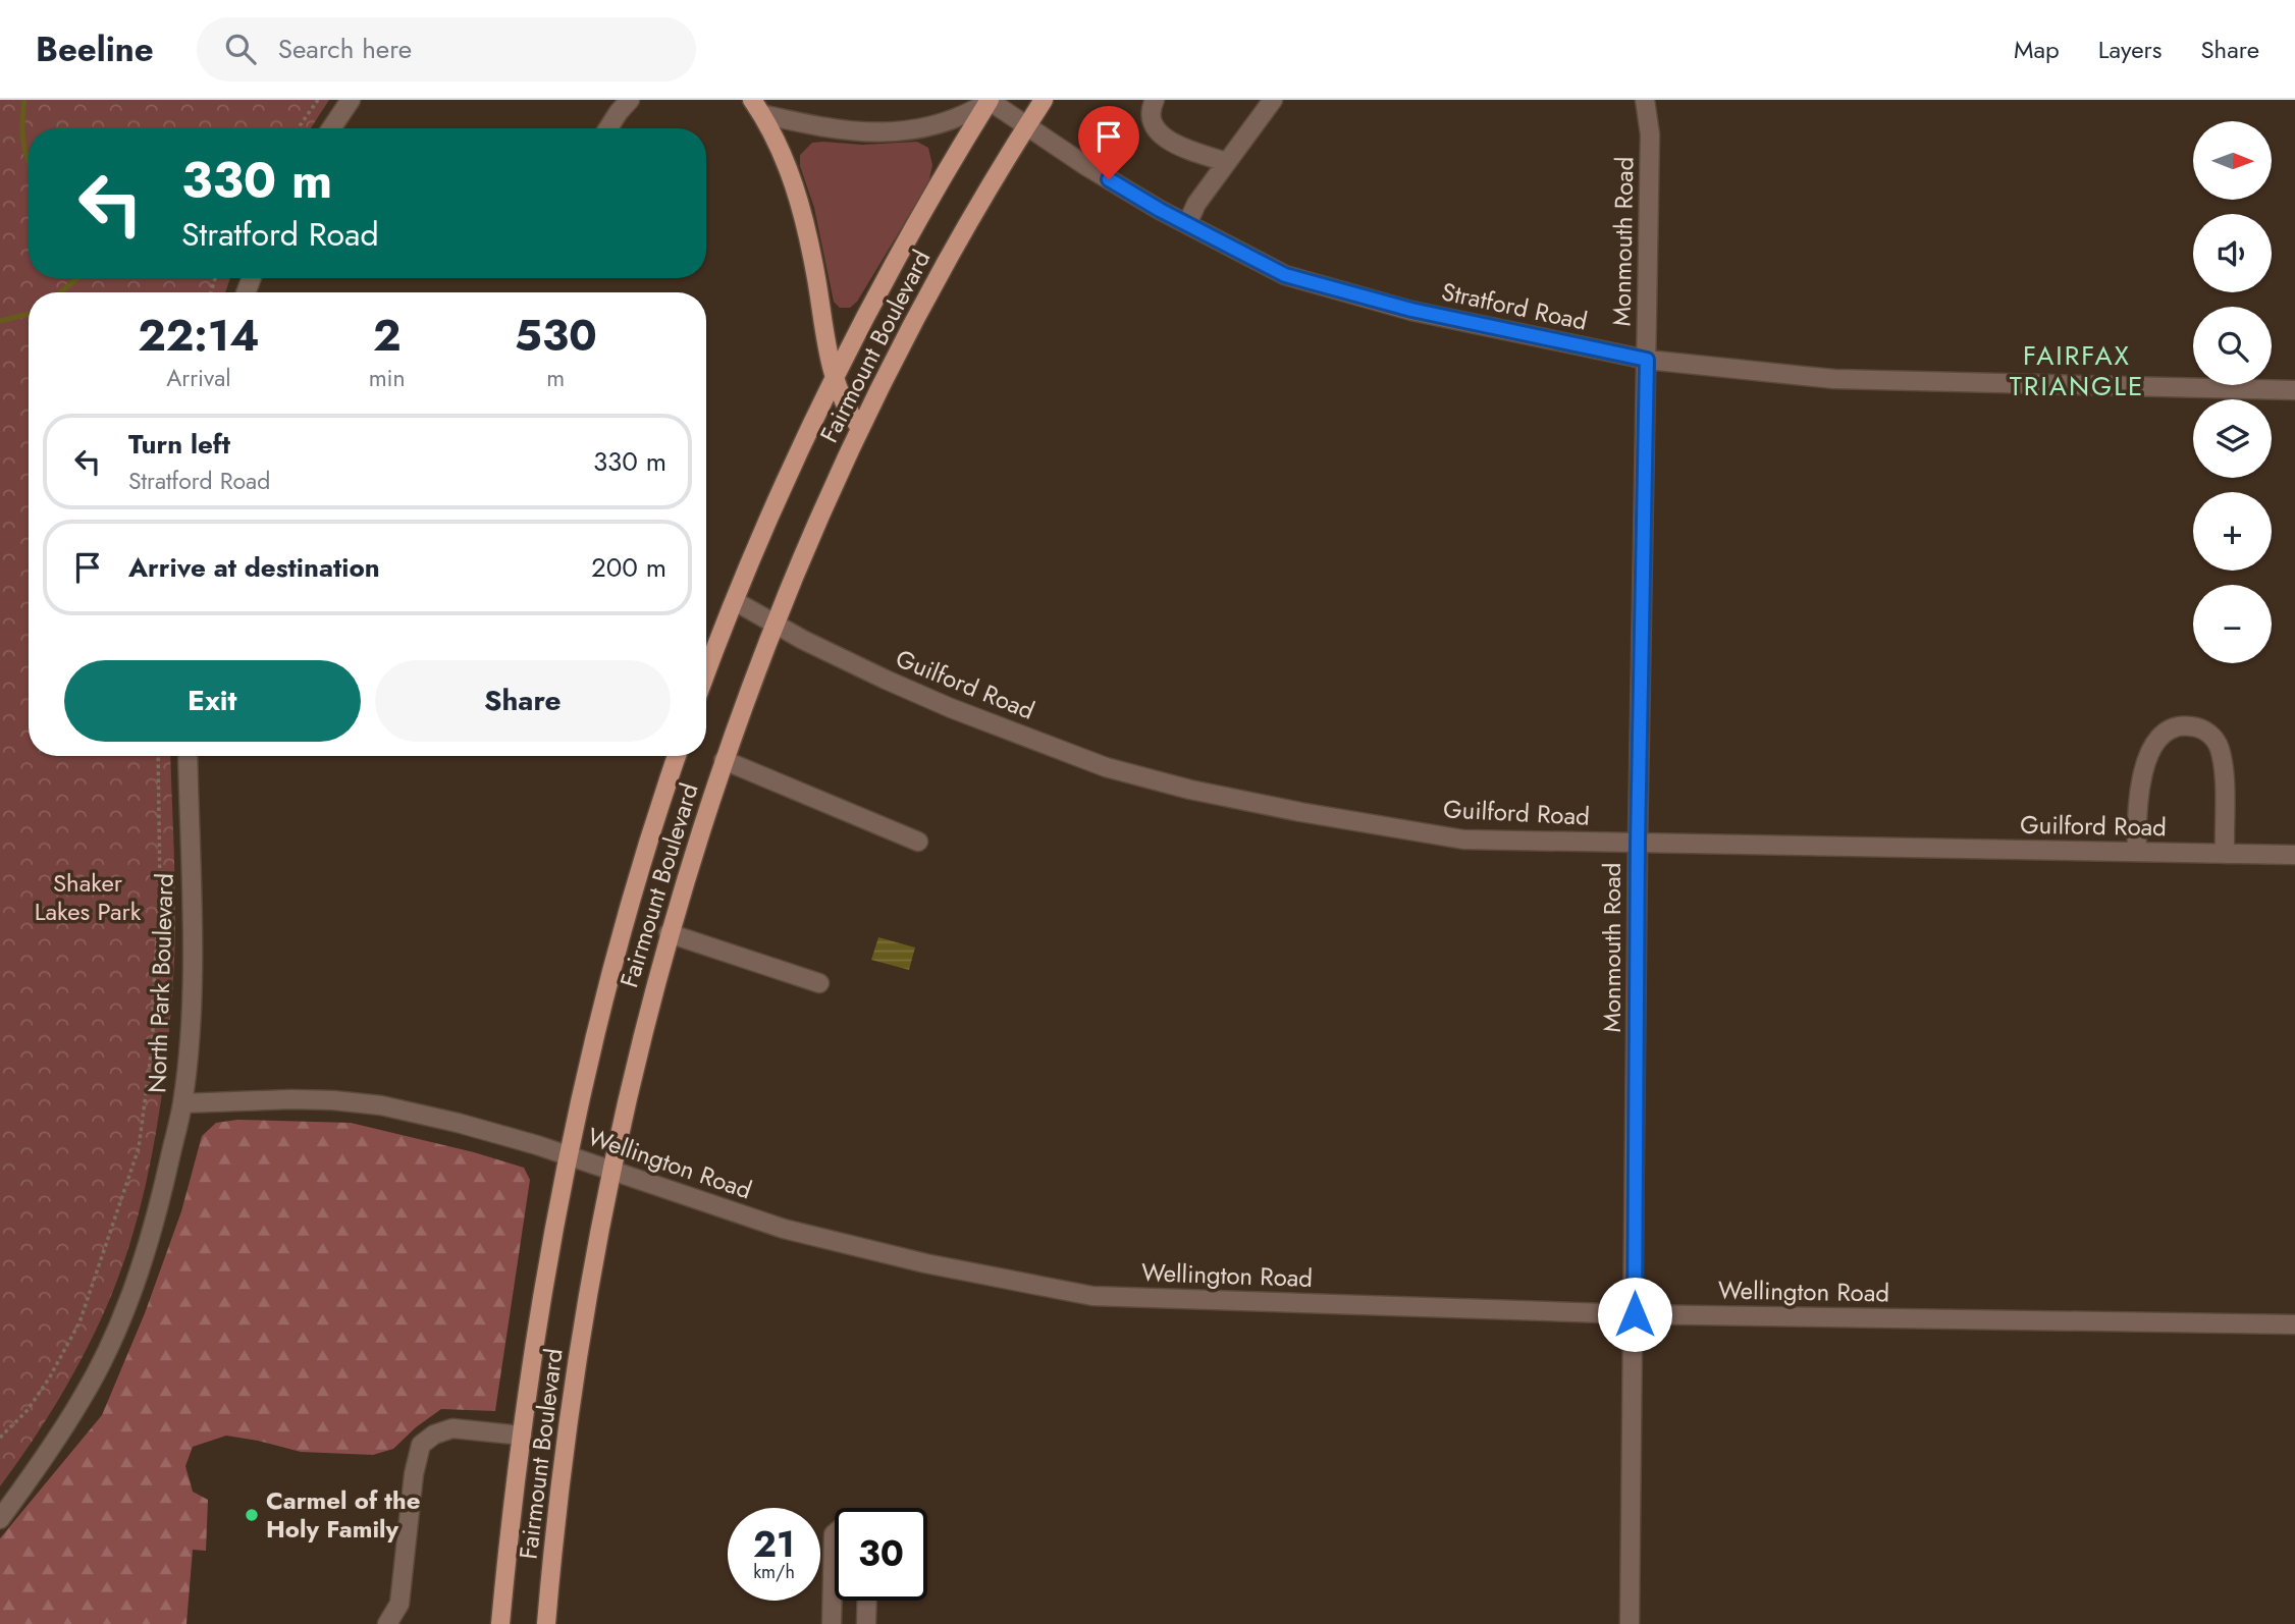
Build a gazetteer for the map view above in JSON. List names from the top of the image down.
{
  "streets": {
    "main road": ["Fairmount Boulevard"],
    "street": [
      "Monmouth Road",
      "Stratford Road",
      "Guilford Road",
      "North Park Boulevard",
      "Wellington Road"
    ]
  },
  "crossings": [
    ["Monmouth Road", "Stratford Road"],
    ["Monmouth Road", "Guilford Road"],
    ["Monmouth Road", "Wellington Road"],
    ["Stratford Road", "Fairmount Boulevard"],
    ["Fairmount Boulevard", "Guilford Road"],
    ["Fairmount Boulevard", "Wellington Road"],
    ["North Park Boulevard", "Wellington Road"]
  ],
  "districts": ["FAIRFAX TRIANGLE"],
  "parks": ["Shaker Lakes Park"],
  "places": ["Carmel of the Holy Family"],
  "north": "right",
  "page": {
    "header": "Beeline",
    "search": "Search here",
    "nav": ["Map", "Layers", "Share"],
    "map_buttons": ["+", "−"],
    "turn": ["330 m", "Stratford Road"],
    "eta": [
      "22:14",
      "Arrival",
      "2",
      "min",
      "530",
      "m"
    ],
    "list": [
      {
        "name": "Turn left",
        "note": "Stratford Road",
        "value": "330 m"
      },
      {
        "name": "Arrive at destination",
        "value": "200 m"
      }
    ],
    "buttons": ["Exit", "Share"],
    "speed": "21 km/h",
    "limit": "30"
  }
}
